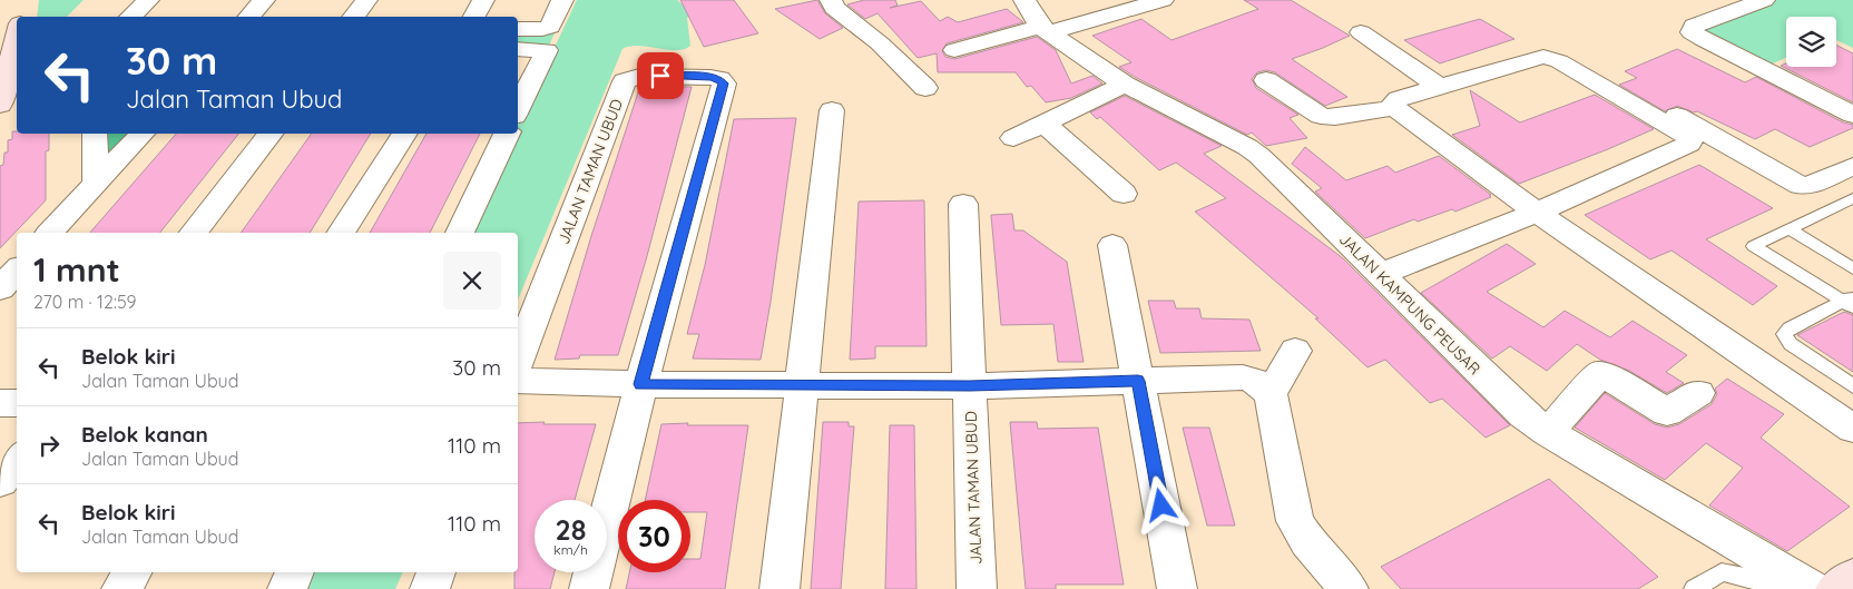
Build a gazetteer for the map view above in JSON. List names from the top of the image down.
{
  "streets": {
    "street": ["JALAN TAMAN UBUD", "JALAN KAMPUNG PEUSAR"]
  },
  "page": {
    "turn": ["30 m", "Jalan Taman Ubud"],
    "heading": ["1 mnt", "270 m · 12:59"],
    "list": [
      {
        "name": "Belok kiri",
        "note": "Jalan Taman Ubud",
        "value": "30 m"
      },
      {
        "name": "Belok kanan",
        "note": "Jalan Taman Ubud",
        "value": "110 m"
      },
      {
        "name": "Belok kiri",
        "note": "Jalan Taman Ubud",
        "value": "110 m"
      }
    ],
    "speed": "28 km/h",
    "limit": "30"
  }
}
